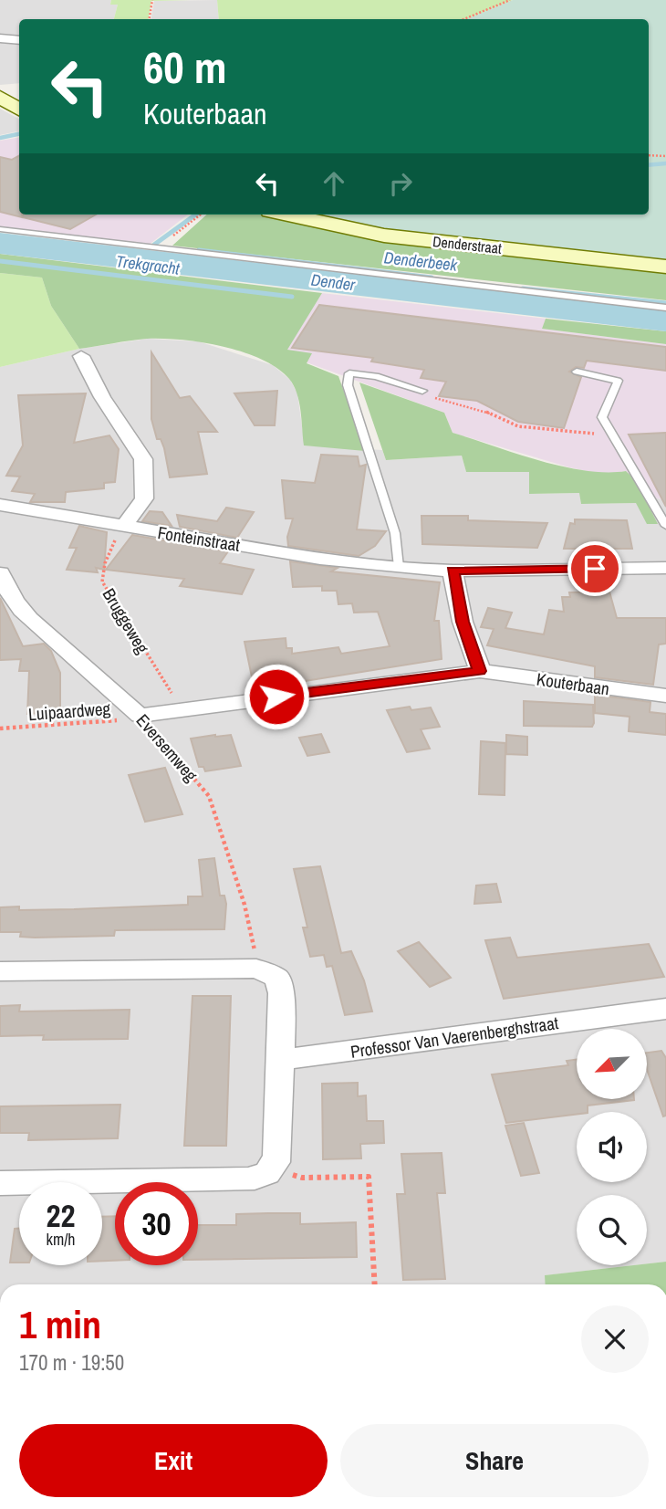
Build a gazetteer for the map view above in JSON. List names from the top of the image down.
{
  "streets": {
    "street": [
      "Denderstraat",
      "Fonteinstraat",
      "Kouterbaan",
      "Eversemweg",
      "Professor Van Vaerenberghstraat"
    ],
    "path": ["Bruggeweg", "Luipaardweg"]
  },
  "crossings": [
    ["Fonteinstraat", "Bruggeweg"],
    ["Bruggeweg", "Kouterbaan"],
    ["Kouterbaan", "Luipaardweg"],
    ["Kouterbaan", "Eversemweg"],
    ["Luipaardweg", "Eversemweg"]
  ],
  "water": ["Denderbeek", "Trekgracht", "Dender"],
  "north": "bottom left",
  "page": {
    "turn": ["60 m", "Kouterbaan"],
    "speed": "22 km/h",
    "limit": "30",
    "heading": ["1 min", "170 m · 19:50"],
    "buttons": ["Exit", "Share"]
  }
}
